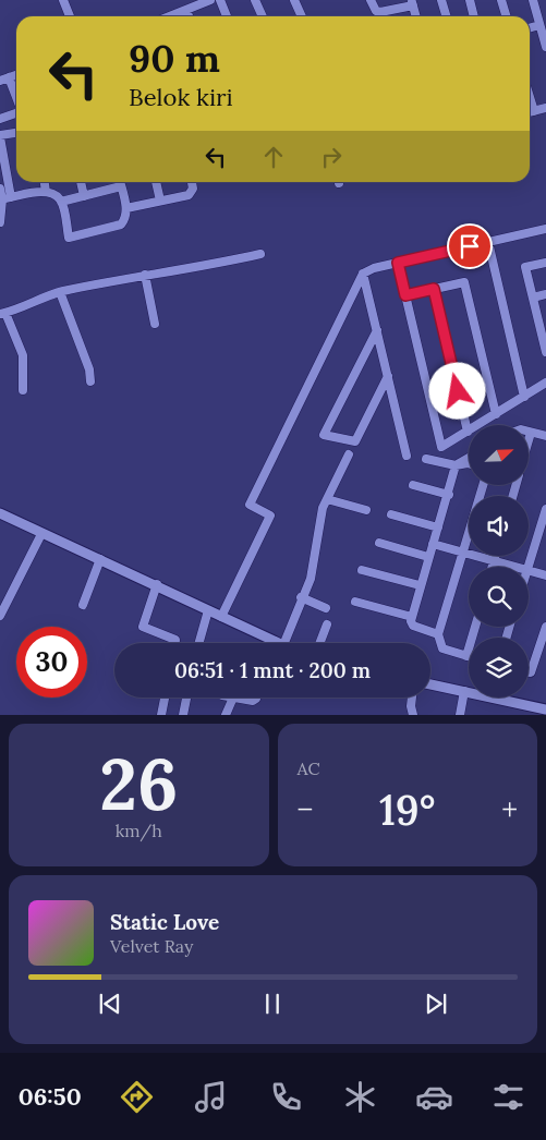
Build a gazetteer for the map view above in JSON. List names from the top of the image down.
{
  "north": "top right",
  "page": {
    "turn": ["90 m", "Belok kiri"],
    "limit": "30",
    "trip": "06:51 · 1 mnt · 200 m",
    "tile": [
      ["26", "km/h"],
      "AC"
    ],
    "heat": ["−", "19°", "+"],
    "song": ["Static Love", "Velvet Ray"],
    "tabs": "06:50"
  }
}
